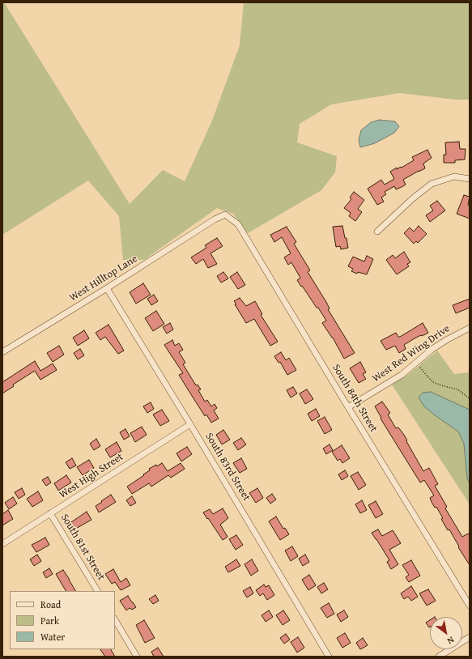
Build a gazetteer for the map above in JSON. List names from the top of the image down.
{
  "streets": {
    "street": [
      "West Hilltop Lane",
      "West Red Wing Drive",
      "South 84th Street",
      "South 83rd Street",
      "West High Street",
      "South 81st Street"
    ]
  },
  "crossings": [
    ["West Hilltop Lane", "South 84th Street"],
    ["West Hilltop Lane", "South 83rd Street"],
    ["West Red Wing Drive", "South 84th Street"],
    ["South 83rd Street", "West High Street"],
    ["West High Street", "South 81st Street"]
  ],
  "legend": ["Road", "Park", "Water"],
  "north": "bottom right"
}
